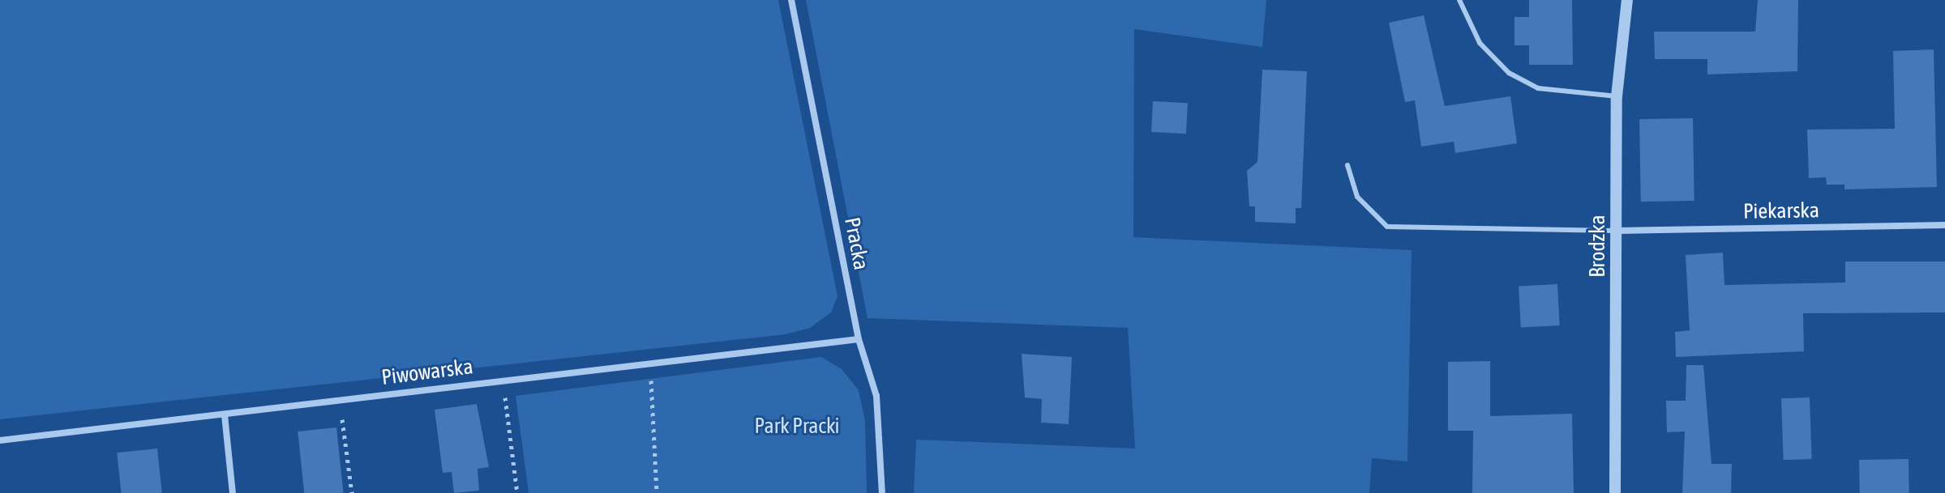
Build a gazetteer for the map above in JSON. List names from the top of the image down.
{
  "streets": {
    "street": [
      "Piekarska",
      "Pracka",
      "Brodzka",
      "Piwowarska"
    ]
  },
  "crossings": [
    ["Piekarska", "Brodzka"],
    ["Pracka", "Piwowarska"]
  ],
  "parks": ["Park Pracki"]
}
